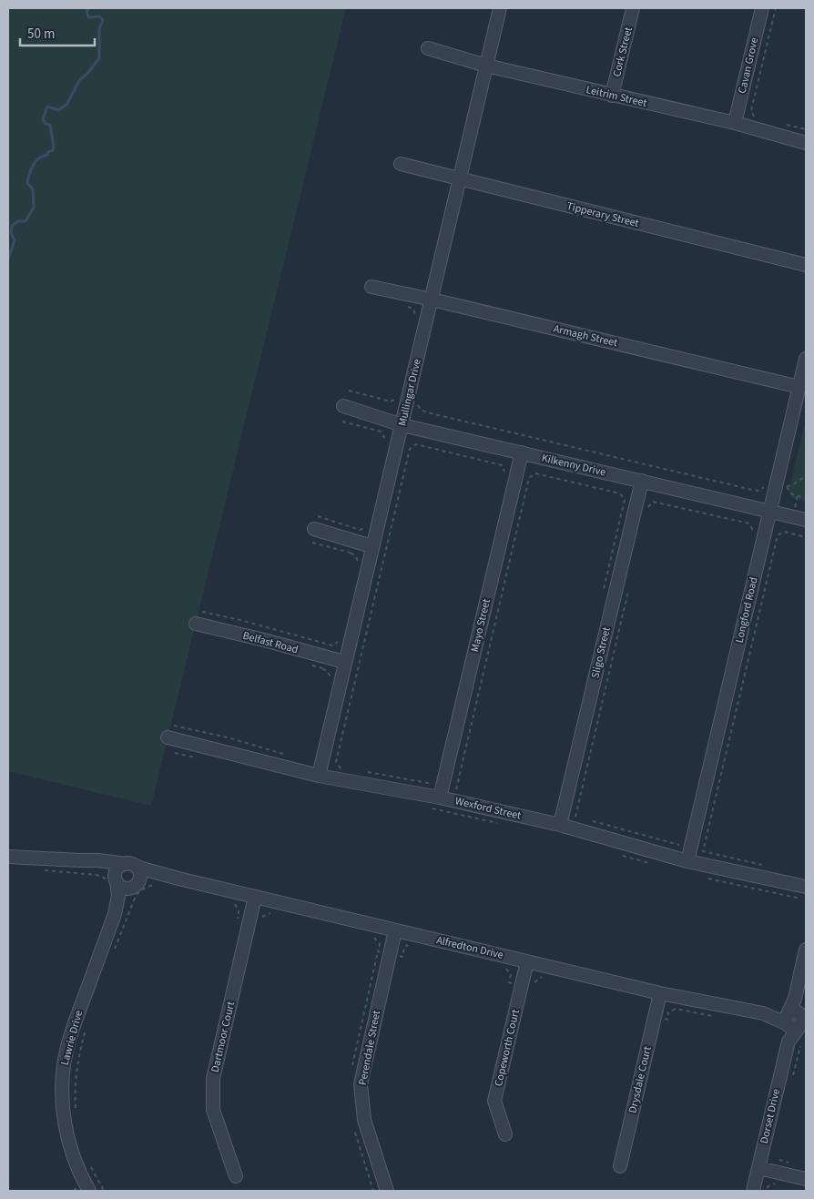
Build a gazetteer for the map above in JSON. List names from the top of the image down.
{
  "streets": {
    "street": [
      "Cork Street",
      "Cavan Grove",
      "Leitrim Street",
      "Tipperary Street",
      "Armagh Street",
      "Mullingar Drive",
      "Kilkenny Drive",
      "Longford Road",
      "Mayo Street",
      "Belfast Road",
      "Sligo Street",
      "Wexford Street",
      "Alfredton Drive",
      "Dartmoor Court",
      "Lawrie Drive",
      "Perendale Street",
      "Copeworth Court",
      "Drysdale Court",
      "Dorset Drive"
    ]
  },
  "crossings": [
    ["Cork Street", "Leitrim Street"],
    ["Cavan Grove", "Leitrim Street"],
    ["Leitrim Street", "Mullingar Drive"],
    ["Tipperary Street", "Mullingar Drive"],
    ["Armagh Street", "Mullingar Drive"],
    ["Armagh Street", "Longford Road"],
    ["Mullingar Drive", "Kilkenny Drive"],
    ["Mullingar Drive", "Belfast Road"],
    ["Mullingar Drive", "Wexford Street"],
    ["Kilkenny Drive", "Longford Road"],
    ["Kilkenny Drive", "Mayo Street"],
    ["Kilkenny Drive", "Sligo Street"],
    ["Longford Road", "Wexford Street"],
    ["Mayo Street", "Wexford Street"],
    ["Sligo Street", "Wexford Street"],
    ["Alfredton Drive", "Dartmoor Court"],
    ["Alfredton Drive", "Lawrie Drive"],
    ["Alfredton Drive", "Perendale Street"],
    ["Alfredton Drive", "Copeworth Court"],
    ["Alfredton Drive", "Drysdale Court"],
    ["Alfredton Drive", "Dorset Drive"]
  ],
  "scale_bar": "50 m"
}
